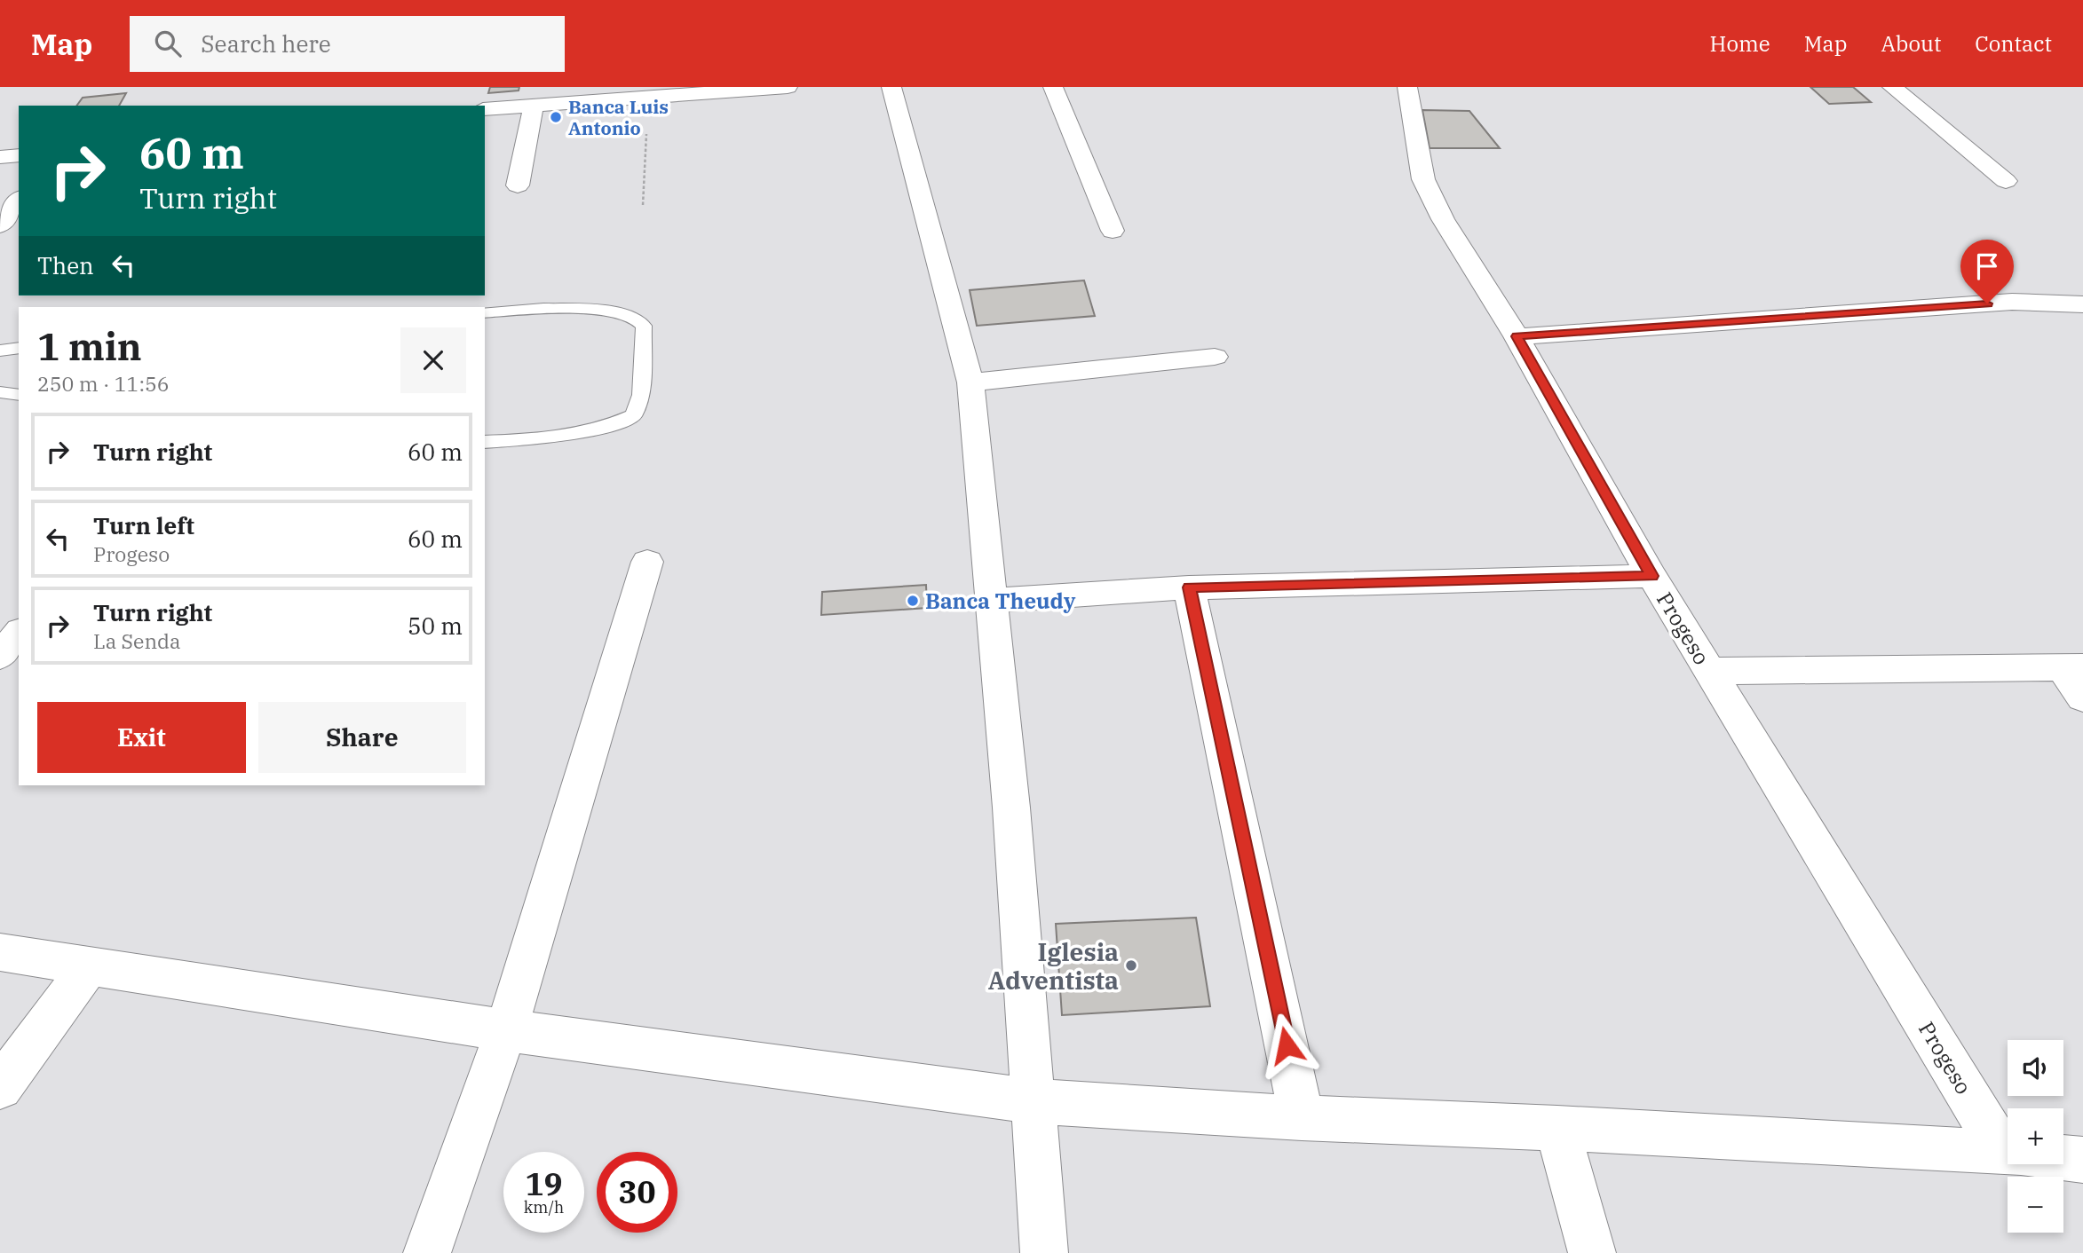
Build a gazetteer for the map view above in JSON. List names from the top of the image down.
{
  "streets": {
    "street": ["Progeso"]
  },
  "places": ["Banca Luis Antonio", "Banca Theudy", "Iglesia Adventista"],
  "page": {
    "header": "Map",
    "search": "Search here",
    "nav": [
      "Home",
      "Map",
      "About",
      "Contact"
    ],
    "turn": ["60 m", "Turn right"],
    "then": "Then",
    "heading": ["1 min", "250 m · 11:56"],
    "list": [
      {
        "name": "Turn right",
        "value": "60 m"
      },
      {
        "name": "Turn left",
        "note": "Progeso",
        "value": "60 m"
      },
      {
        "name": "Turn right",
        "note": "La Senda",
        "value": "50 m"
      }
    ],
    "buttons": ["Exit", "Share"],
    "map_buttons": ["+", "−"],
    "speed": "19 km/h",
    "limit": "30"
  }
}
